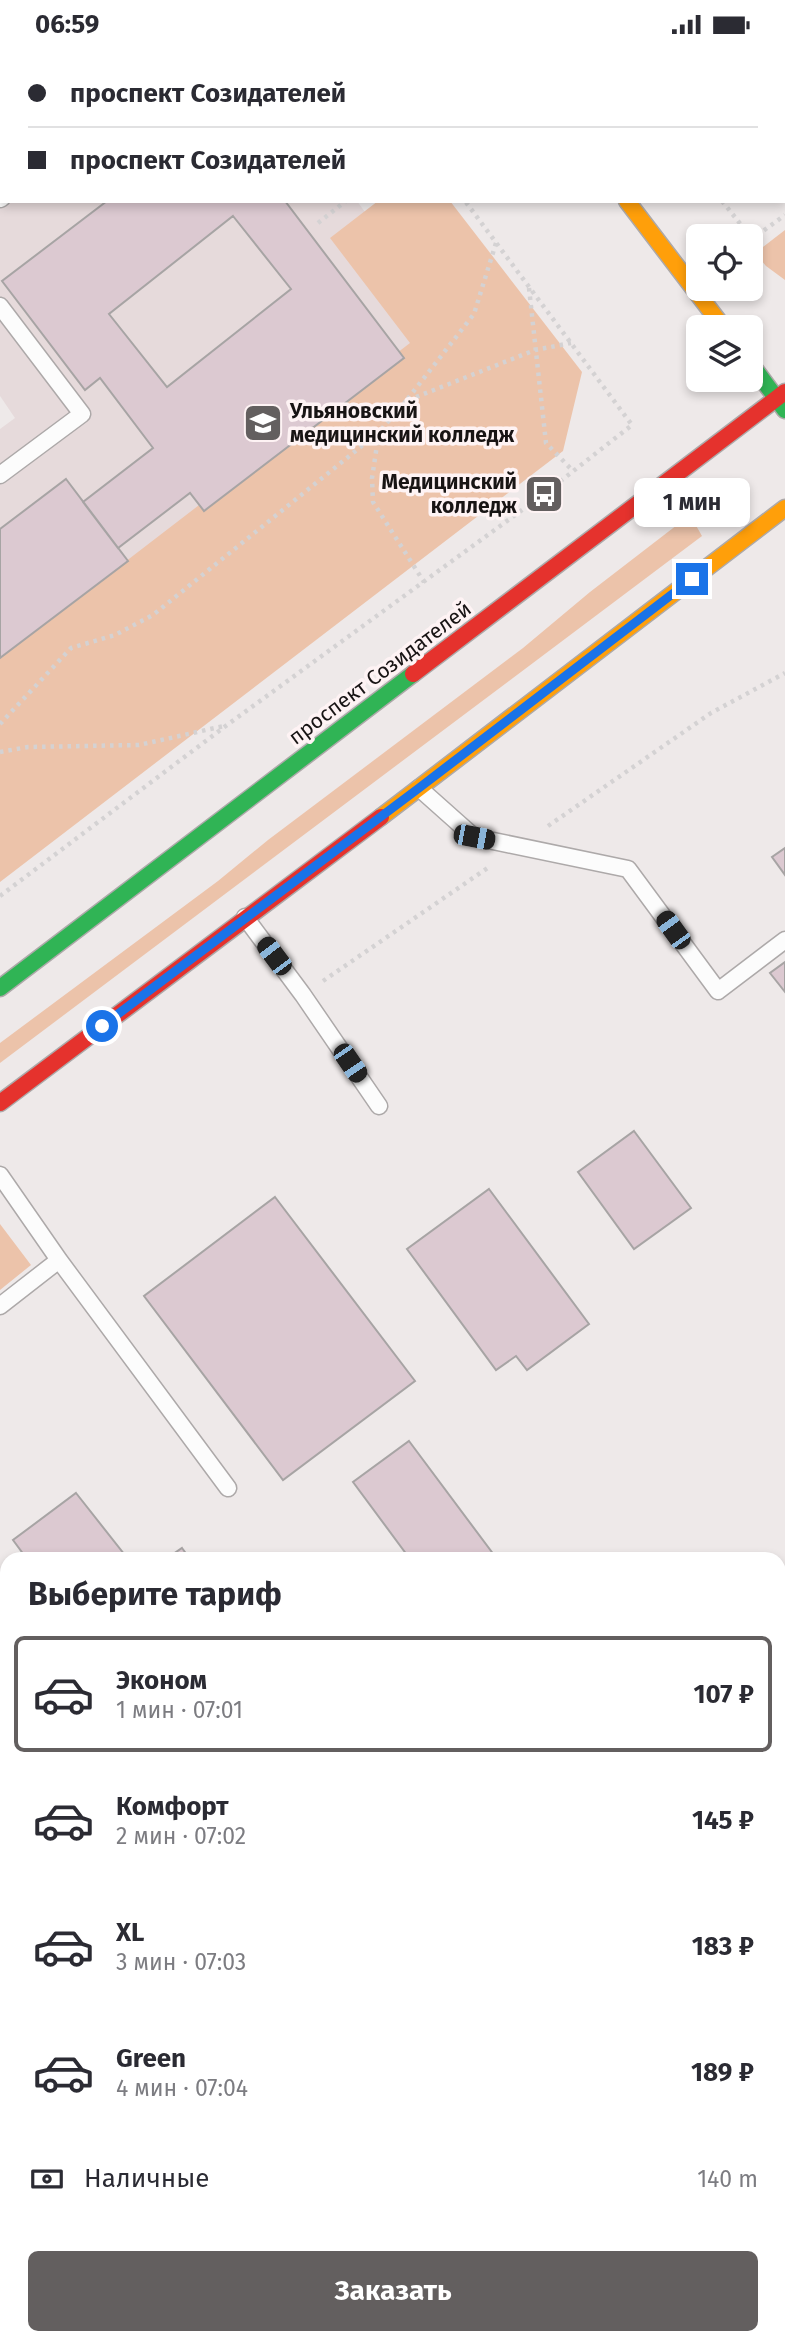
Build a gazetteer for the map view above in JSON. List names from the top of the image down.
{
  "streets": {
    "main road": ["проспект Созидателей"]
  },
  "places": {
    "school or university": ["Ульяновский медицинский колледж"],
    "bus stop": ["Медицинский колледж"]
  },
  "page": {
    "status": "06:59",
    "banner": ["проспект Созидателей", "проспект Созидателей"],
    "bubble": "1 мин",
    "heading": "Выберите тариф",
    "list": [
      {
        "name": "Эконом",
        "note": "1 мин · 07:01",
        "value": "107 ₽"
      },
      {
        "name": "Комфорт",
        "note": "2 мин · 07:02",
        "value": "145 ₽"
      },
      {
        "name": "XL",
        "note": "3 мин · 07:03",
        "value": "183 ₽"
      },
      {
        "name": "Green",
        "note": "4 мин · 07:04",
        "value": "189 ₽"
      }
    ],
    "pay": ["Наличные", "140 m"],
    "buttons": "Заказать"
  }
}
